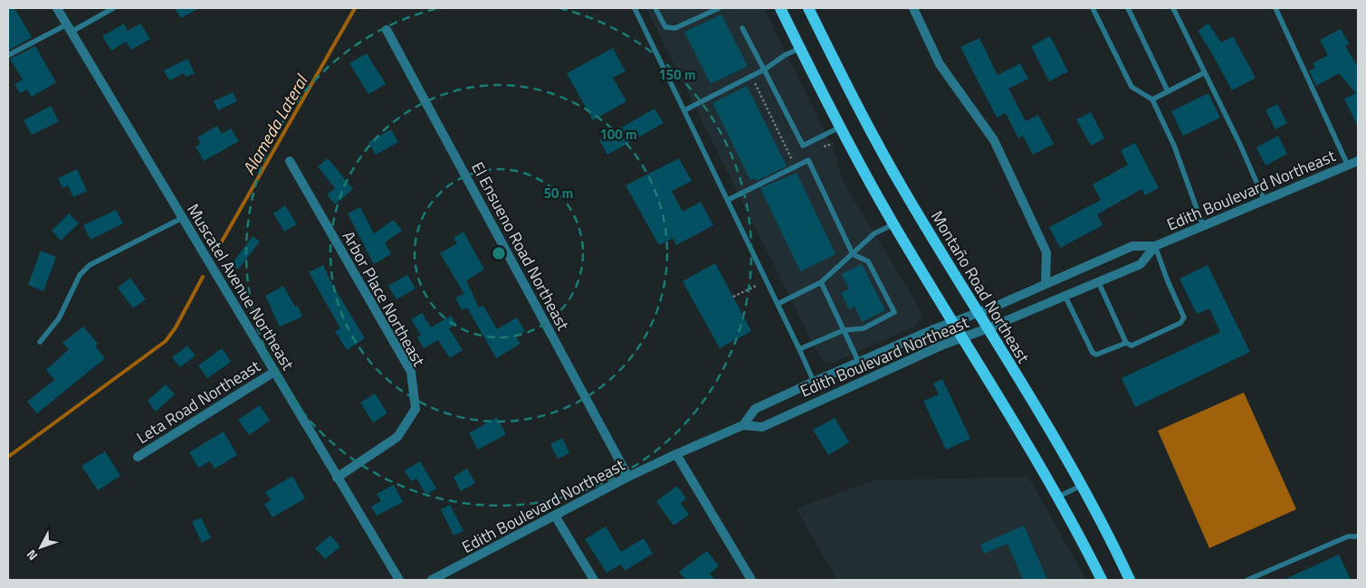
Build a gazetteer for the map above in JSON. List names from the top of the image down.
{
  "streets": {
    "main road": ["Montaño Road Northeast"],
    "street": [
      "Edith Boulevard Northeast",
      "El Ensueno Road Northeast",
      "Muscatel Avenue Northeast",
      "Arbor Place Northeast",
      "Leta Road Northeast"
    ]
  },
  "crossings": [
    ["Edith Boulevard Northeast", "El Ensueno Road Northeast"],
    ["Edith Boulevard Northeast", "Montaño Road Northeast"],
    ["Muscatel Avenue Northeast", "Arbor Place Northeast"],
    ["Muscatel Avenue Northeast", "Leta Road Northeast"]
  ],
  "water": ["Alameda Lateral"],
  "north": "bottom left",
  "rings": ["150 m", "100 m", "50 m"]
}
